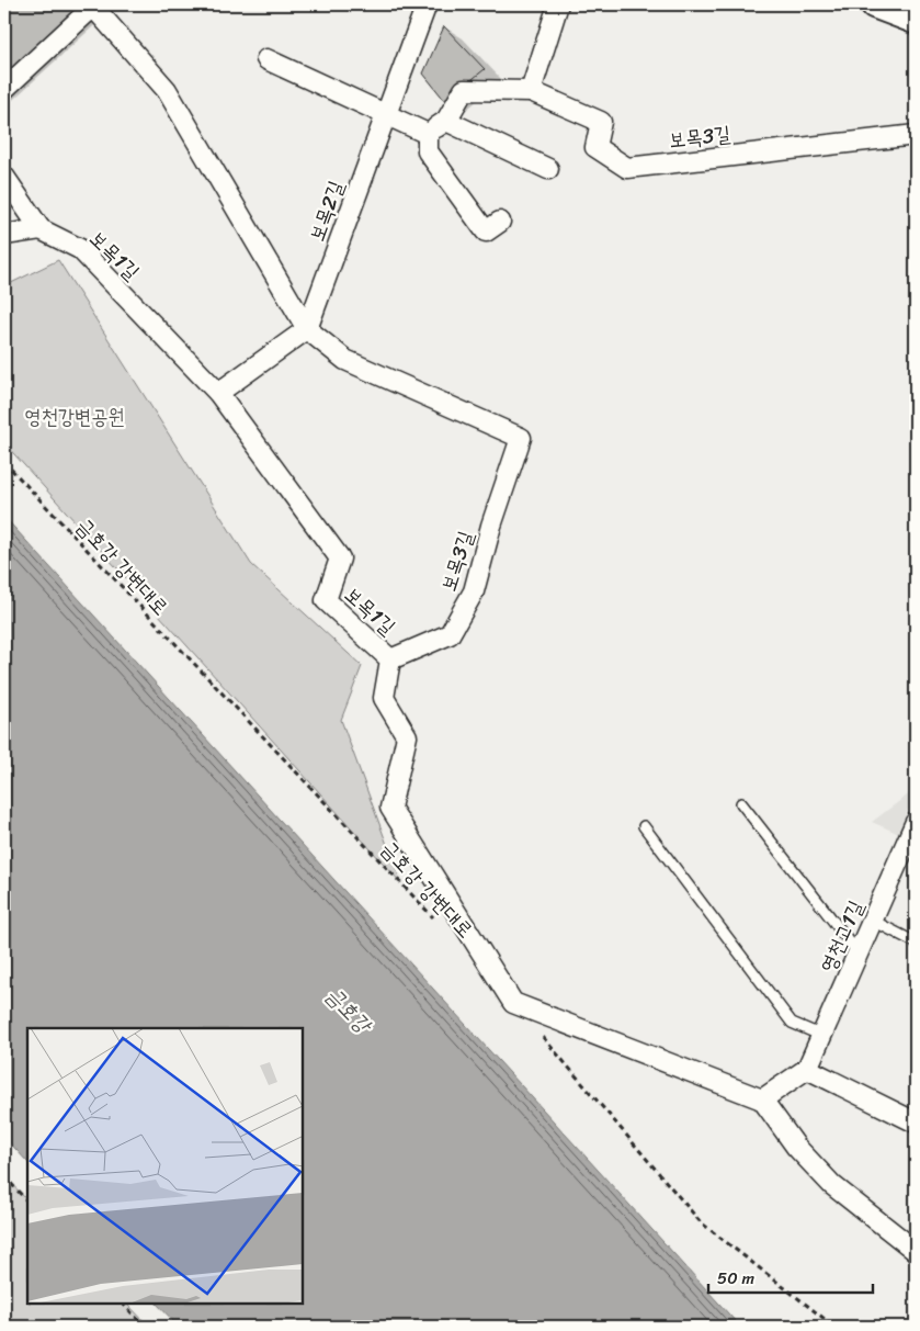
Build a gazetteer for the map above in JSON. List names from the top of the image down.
{
  "streets": {
    "street": [
      "보목3길",
      "보목2길",
      "보목1길",
      "영천고1길"
    ],
    "path": ["금호강 강변대로"]
  },
  "crossings": [
    ["보목3길", "보목2길"],
    ["보목3길", "보목1길"]
  ],
  "water": ["금호강"],
  "parks": ["영천강변공원"],
  "scale_bar": "50 m"
}
